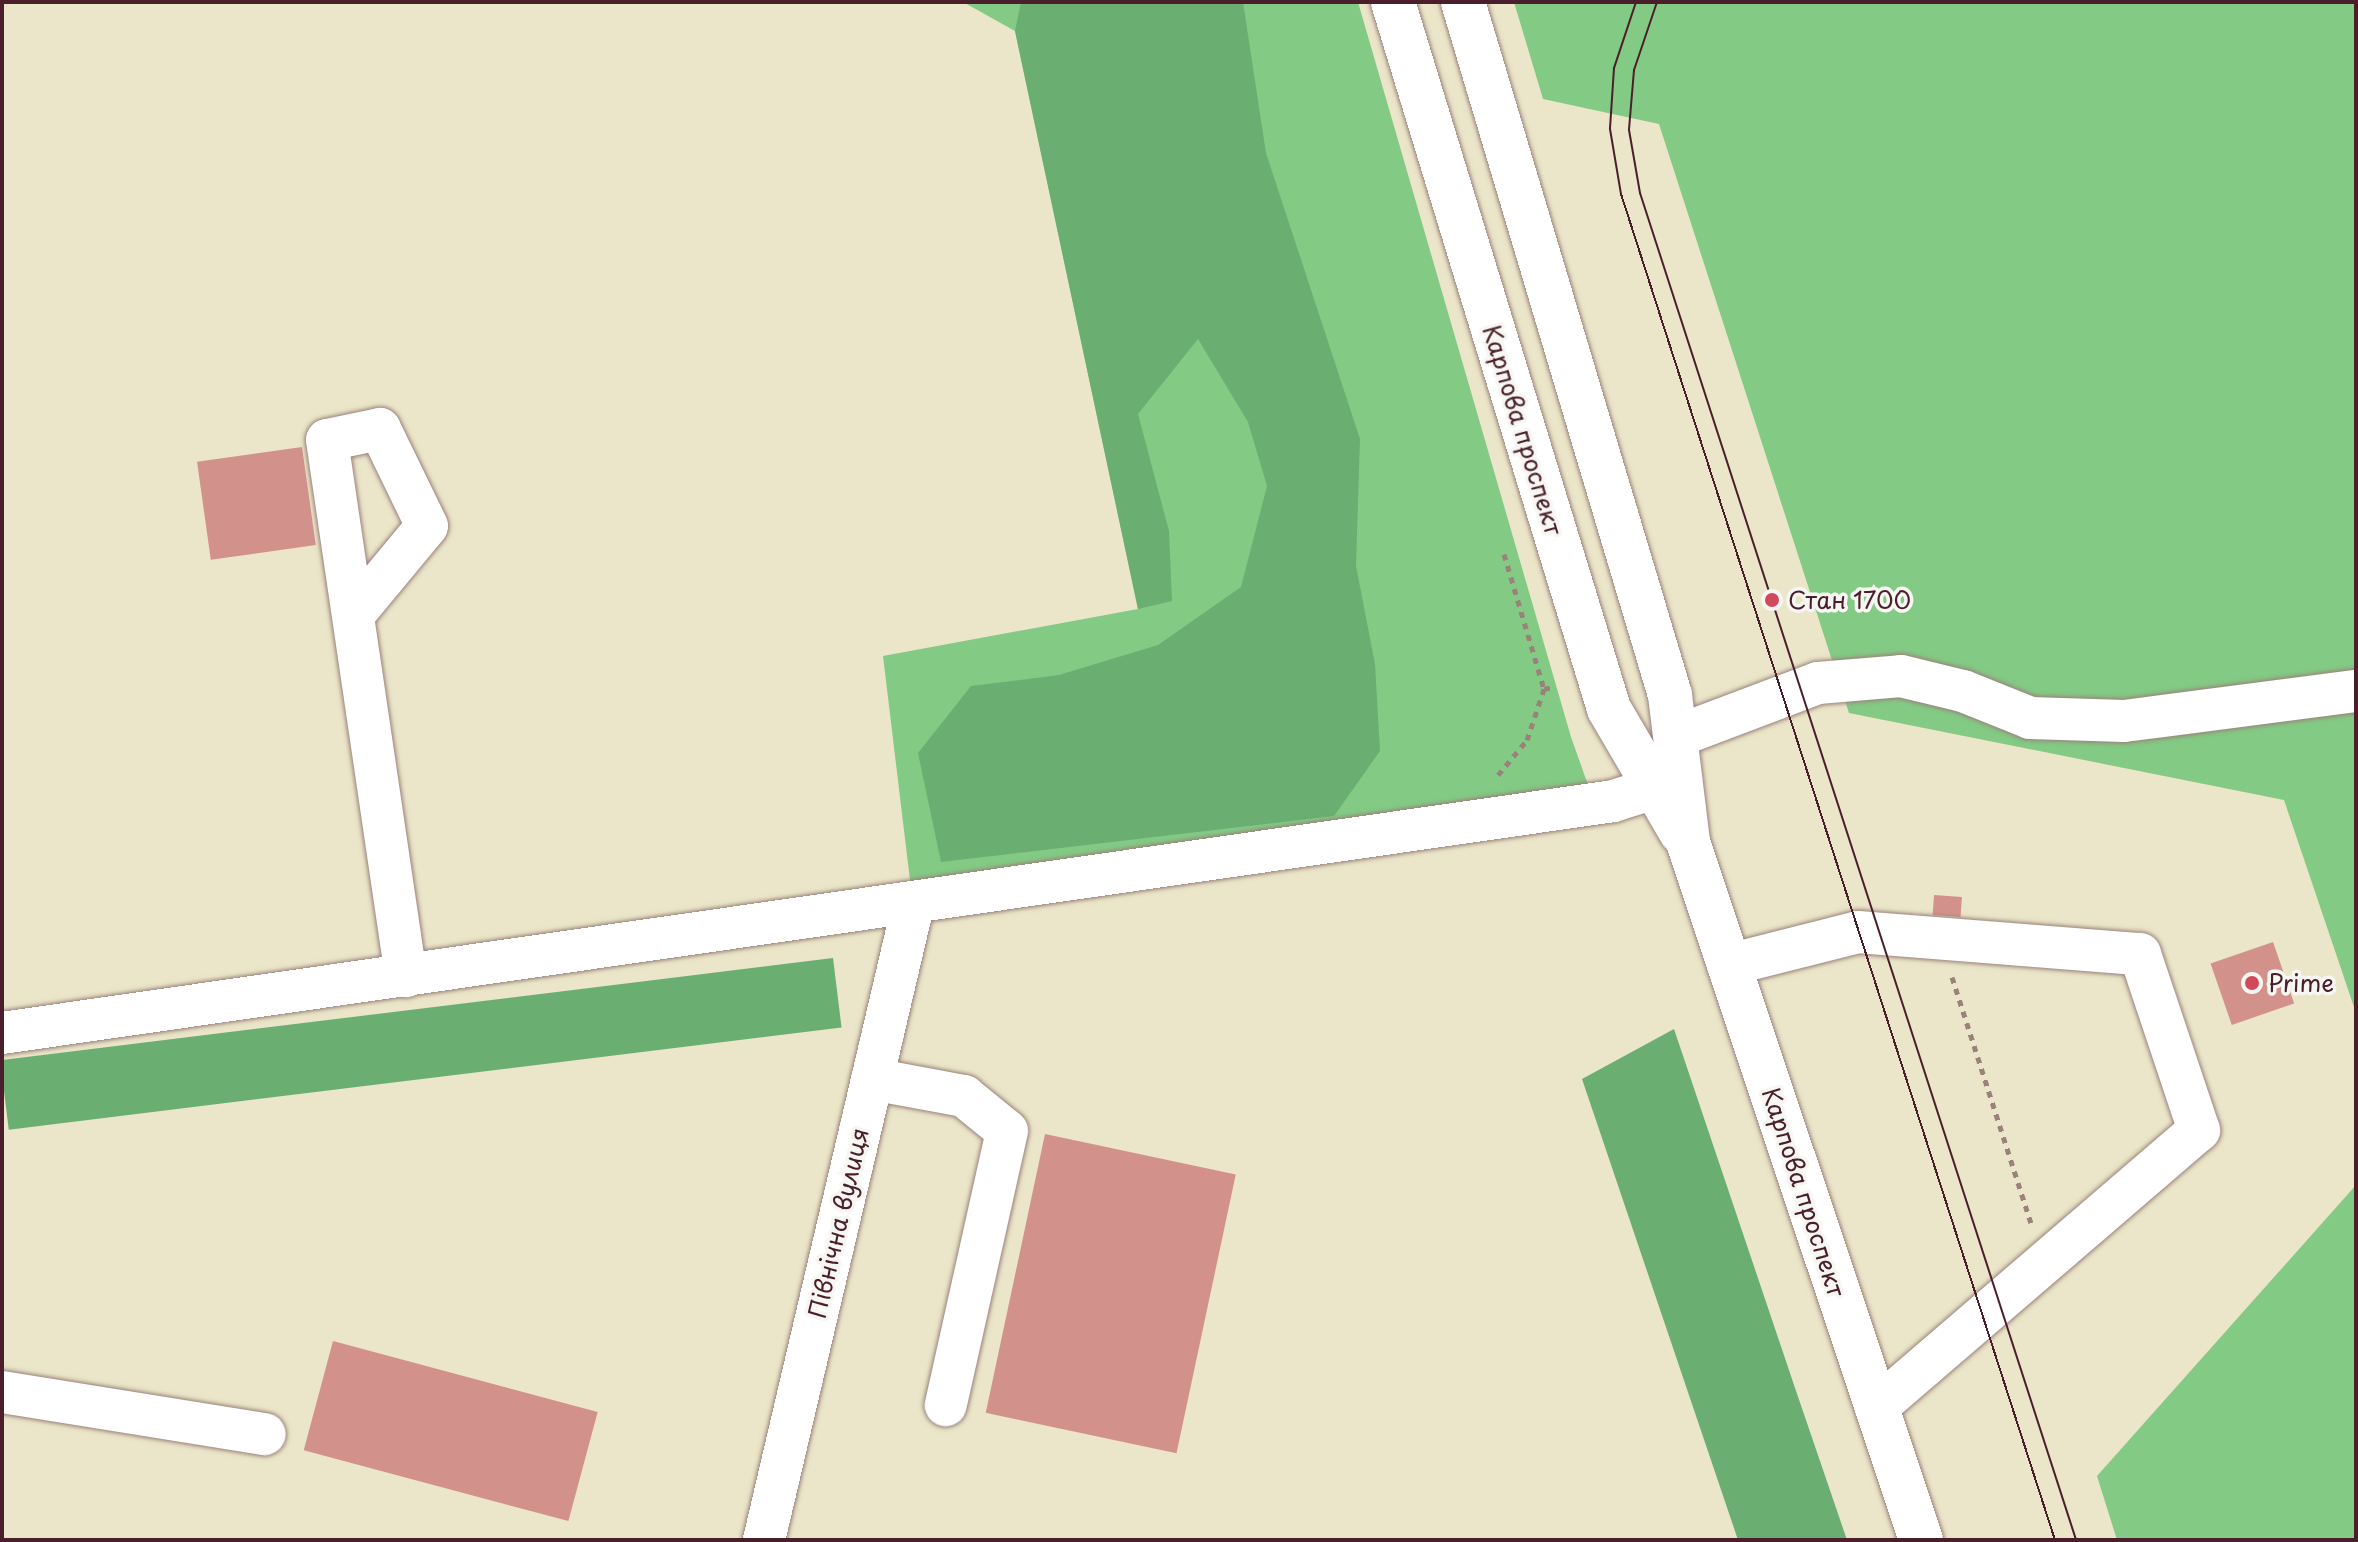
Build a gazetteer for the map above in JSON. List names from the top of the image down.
{
  "streets": {
    "main road": ["Карпова проспект"],
    "street": ["Північна вулиця"]
  },
  "places": ["Стан 1700", "Prime"]
}
